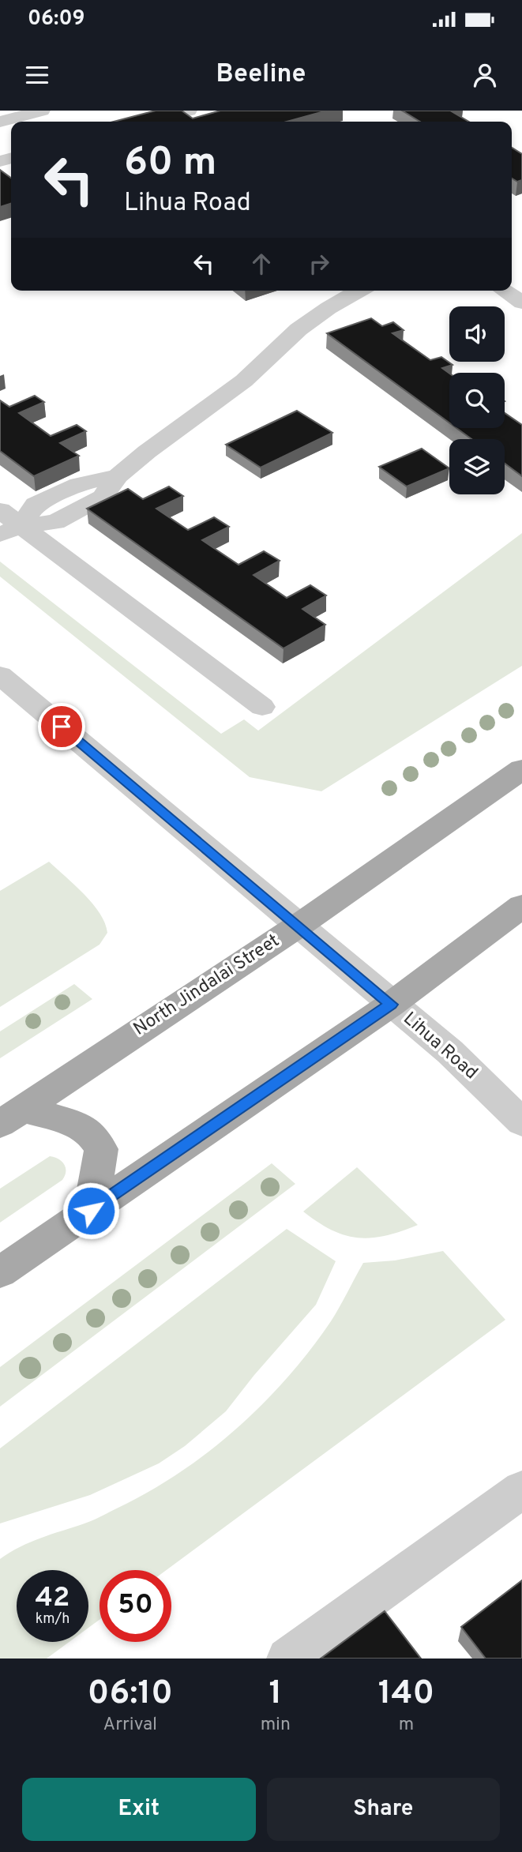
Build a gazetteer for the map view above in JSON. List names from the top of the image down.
{
  "streets": {
    "main road": ["North Jindalai Street"],
    "street": ["Lihua Road"]
  },
  "crossings": [
    ["North Jindalai Street", "Lihua Road"]
  ],
  "page": {
    "status": "06:09",
    "header": "Beeline",
    "turn": ["60 m", "Lihua Road"],
    "speed": "42 km/h",
    "limit": "50",
    "eta": [
      "06:10",
      "Arrival",
      "1",
      "min",
      "140",
      "m"
    ],
    "buttons": ["Exit", "Share"]
  }
}
